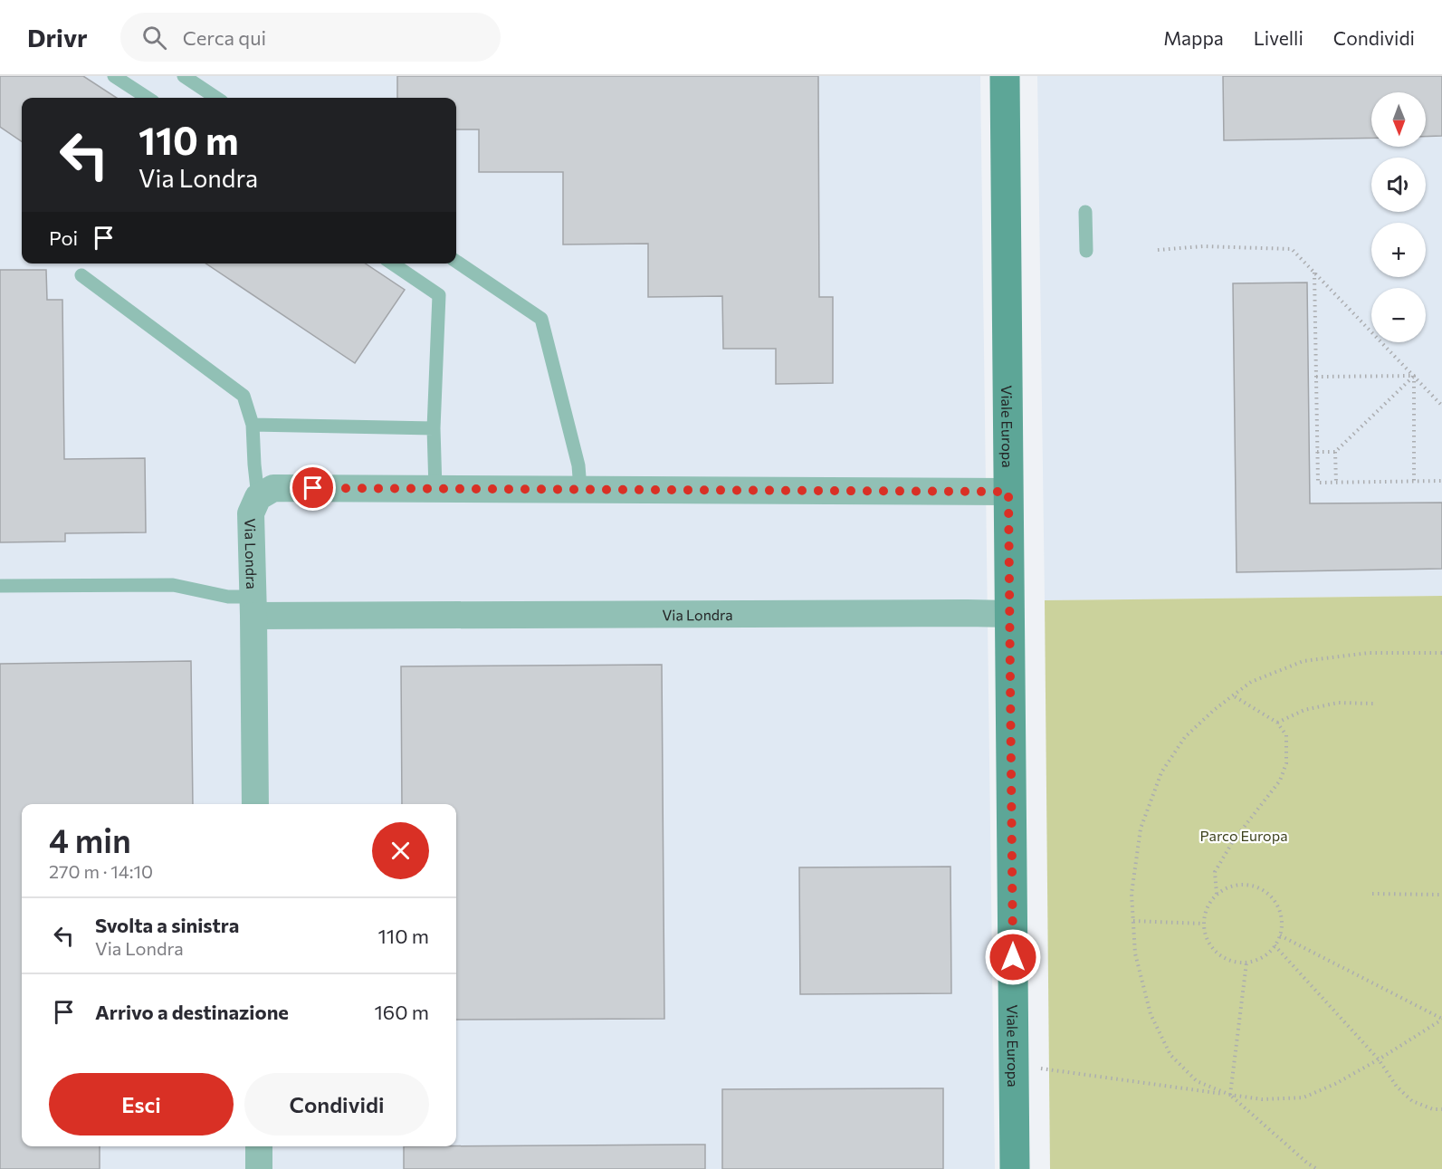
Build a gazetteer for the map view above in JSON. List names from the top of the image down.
{
  "streets": {
    "street": ["Viale Europa", "Via Londra"]
  },
  "crossings": [
    ["Viale Europa", "Via Londra"]
  ],
  "parks": ["Parco Europa"],
  "north": "bottom",
  "page": {
    "header": "Drivr",
    "search": "Cerca qui",
    "nav": ["Mappa", "Livelli", "Condividi"],
    "map_buttons": ["+", "−"],
    "turn": ["110 m", "Via Londra"],
    "then": "Poi",
    "heading": ["4 min", "270 m · 14:10"],
    "list": [
      {
        "name": "Svolta a sinistra",
        "note": "Via Londra",
        "value": "110 m"
      },
      {
        "name": "Arrivo a destinazione",
        "value": "160 m"
      }
    ],
    "buttons": ["Esci", "Condividi"]
  }
}
